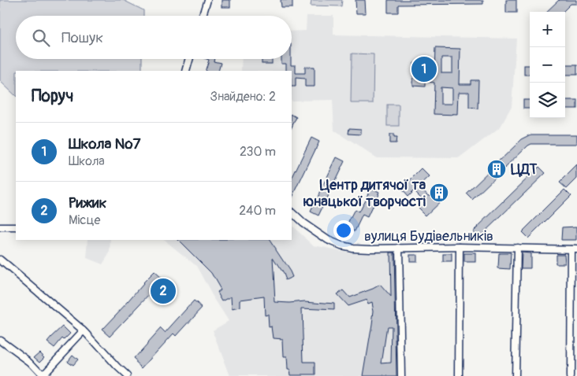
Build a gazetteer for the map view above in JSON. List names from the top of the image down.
{
  "streets": {
    "street": ["вулиця Будівельників"]
  },
  "places": {
    "building": ["ЦДТ", "Центр дитячої та юнацької творчості"]
  },
  "page": {
    "map_buttons": ["+", "−"],
    "search": "Пошук",
    "pins": ["1", "2"],
    "heading": ["Поруч", "Знайдено: 2"],
    "list": [
      {
        "mark": "1",
        "name": "Школа №7",
        "note": "Школа",
        "value": "230 m"
      },
      {
        "mark": "2",
        "name": "Рижик",
        "note": "Місце",
        "value": "240 m"
      }
    ]
  }
}
